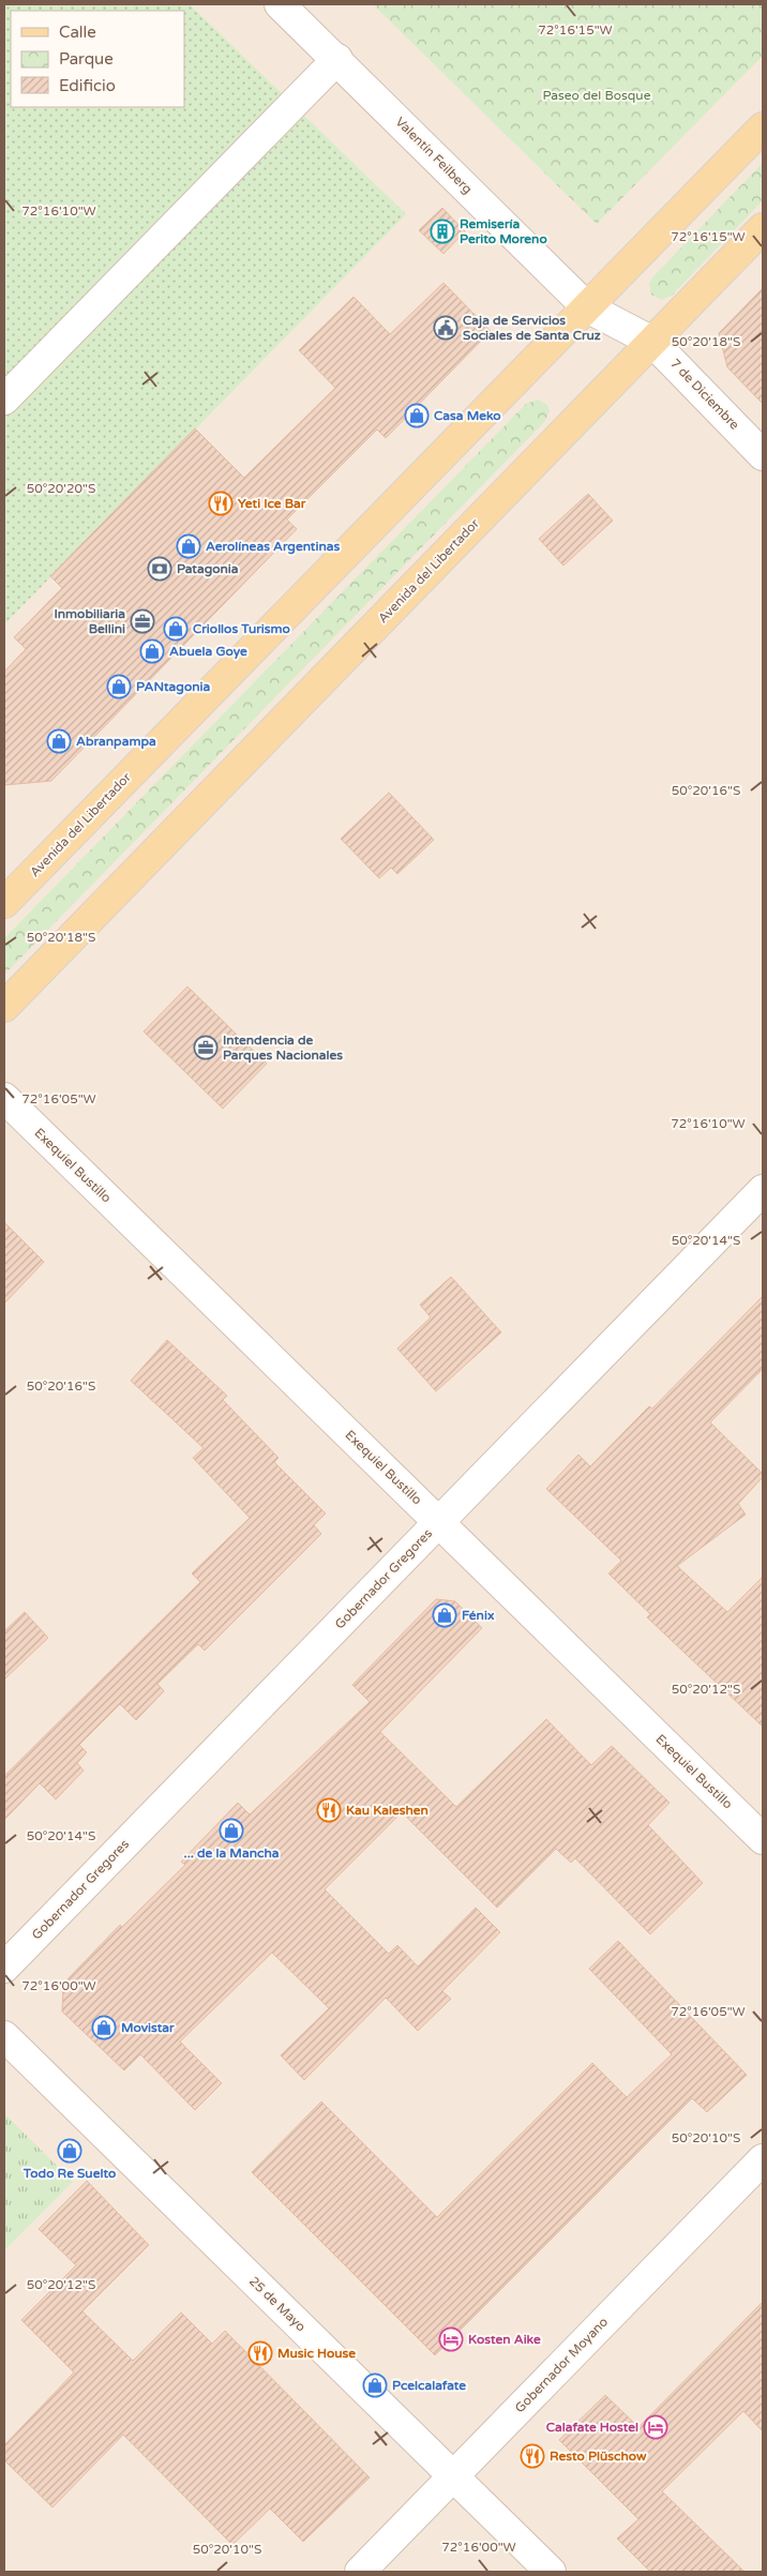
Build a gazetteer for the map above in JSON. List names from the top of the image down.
{
  "streets": {
    "main road": ["Avenida del Libertador"],
    "street": [
      "Valentín Feilberg",
      "7 de Diciembre",
      "Exequiel Bustillo",
      "Gobernador Gregores",
      "25 de Mayo",
      "Gobernador Moyano"
    ]
  },
  "crossings": [
    ["Valentín Feilberg", "7 de Diciembre"],
    ["Valentín Feilberg", "Avenida del Libertador"],
    ["7 de Diciembre", "Avenida del Libertador"],
    ["Exequiel Bustillo", "Gobernador Gregores"],
    ["25 de Mayo", "Gobernador Moyano"]
  ],
  "parks": ["Paseo del Bosque"],
  "places": {
    "building": ["Remisería Perito Moreno"],
    "public building": ["Caja de Servicios Sociales de Santa Cruz"],
    "shop": [
      "Casa Meko",
      "Aerolíneas Argentinas",
      "Criollos Turismo",
      "Abuela Goye",
      "PANtagonia",
      "Abranpampa",
      "Fénix",
      "... de la Mancha",
      "Movistar",
      "Todo Re Suelto",
      "Pcelcalafate"
    ],
    "restaurant": [
      "Yeti Ice Bar",
      "Kau Kaleshen",
      "Music House",
      "Resto Plüschow"
    ],
    "bank": ["Patagonia"],
    "office": ["Inmobiliaria Bellini", "Intendencia de Parques Nacionales"],
    "hotel": ["Kosten Aike", "Calafate Hostel"]
  },
  "legend": ["Calle", "Parque", "Edificio"],
  "coordinates": [
    "72°16'15\"W",
    "72°16'10\"W",
    "50°20'18\"S",
    "50°20'20\"S",
    "50°20'16\"S",
    "72°16'05\"W",
    "50°20'14\"S",
    "50°20'12\"S",
    "72°16'00\"W",
    "50°20'10\"S"
  ]
}
